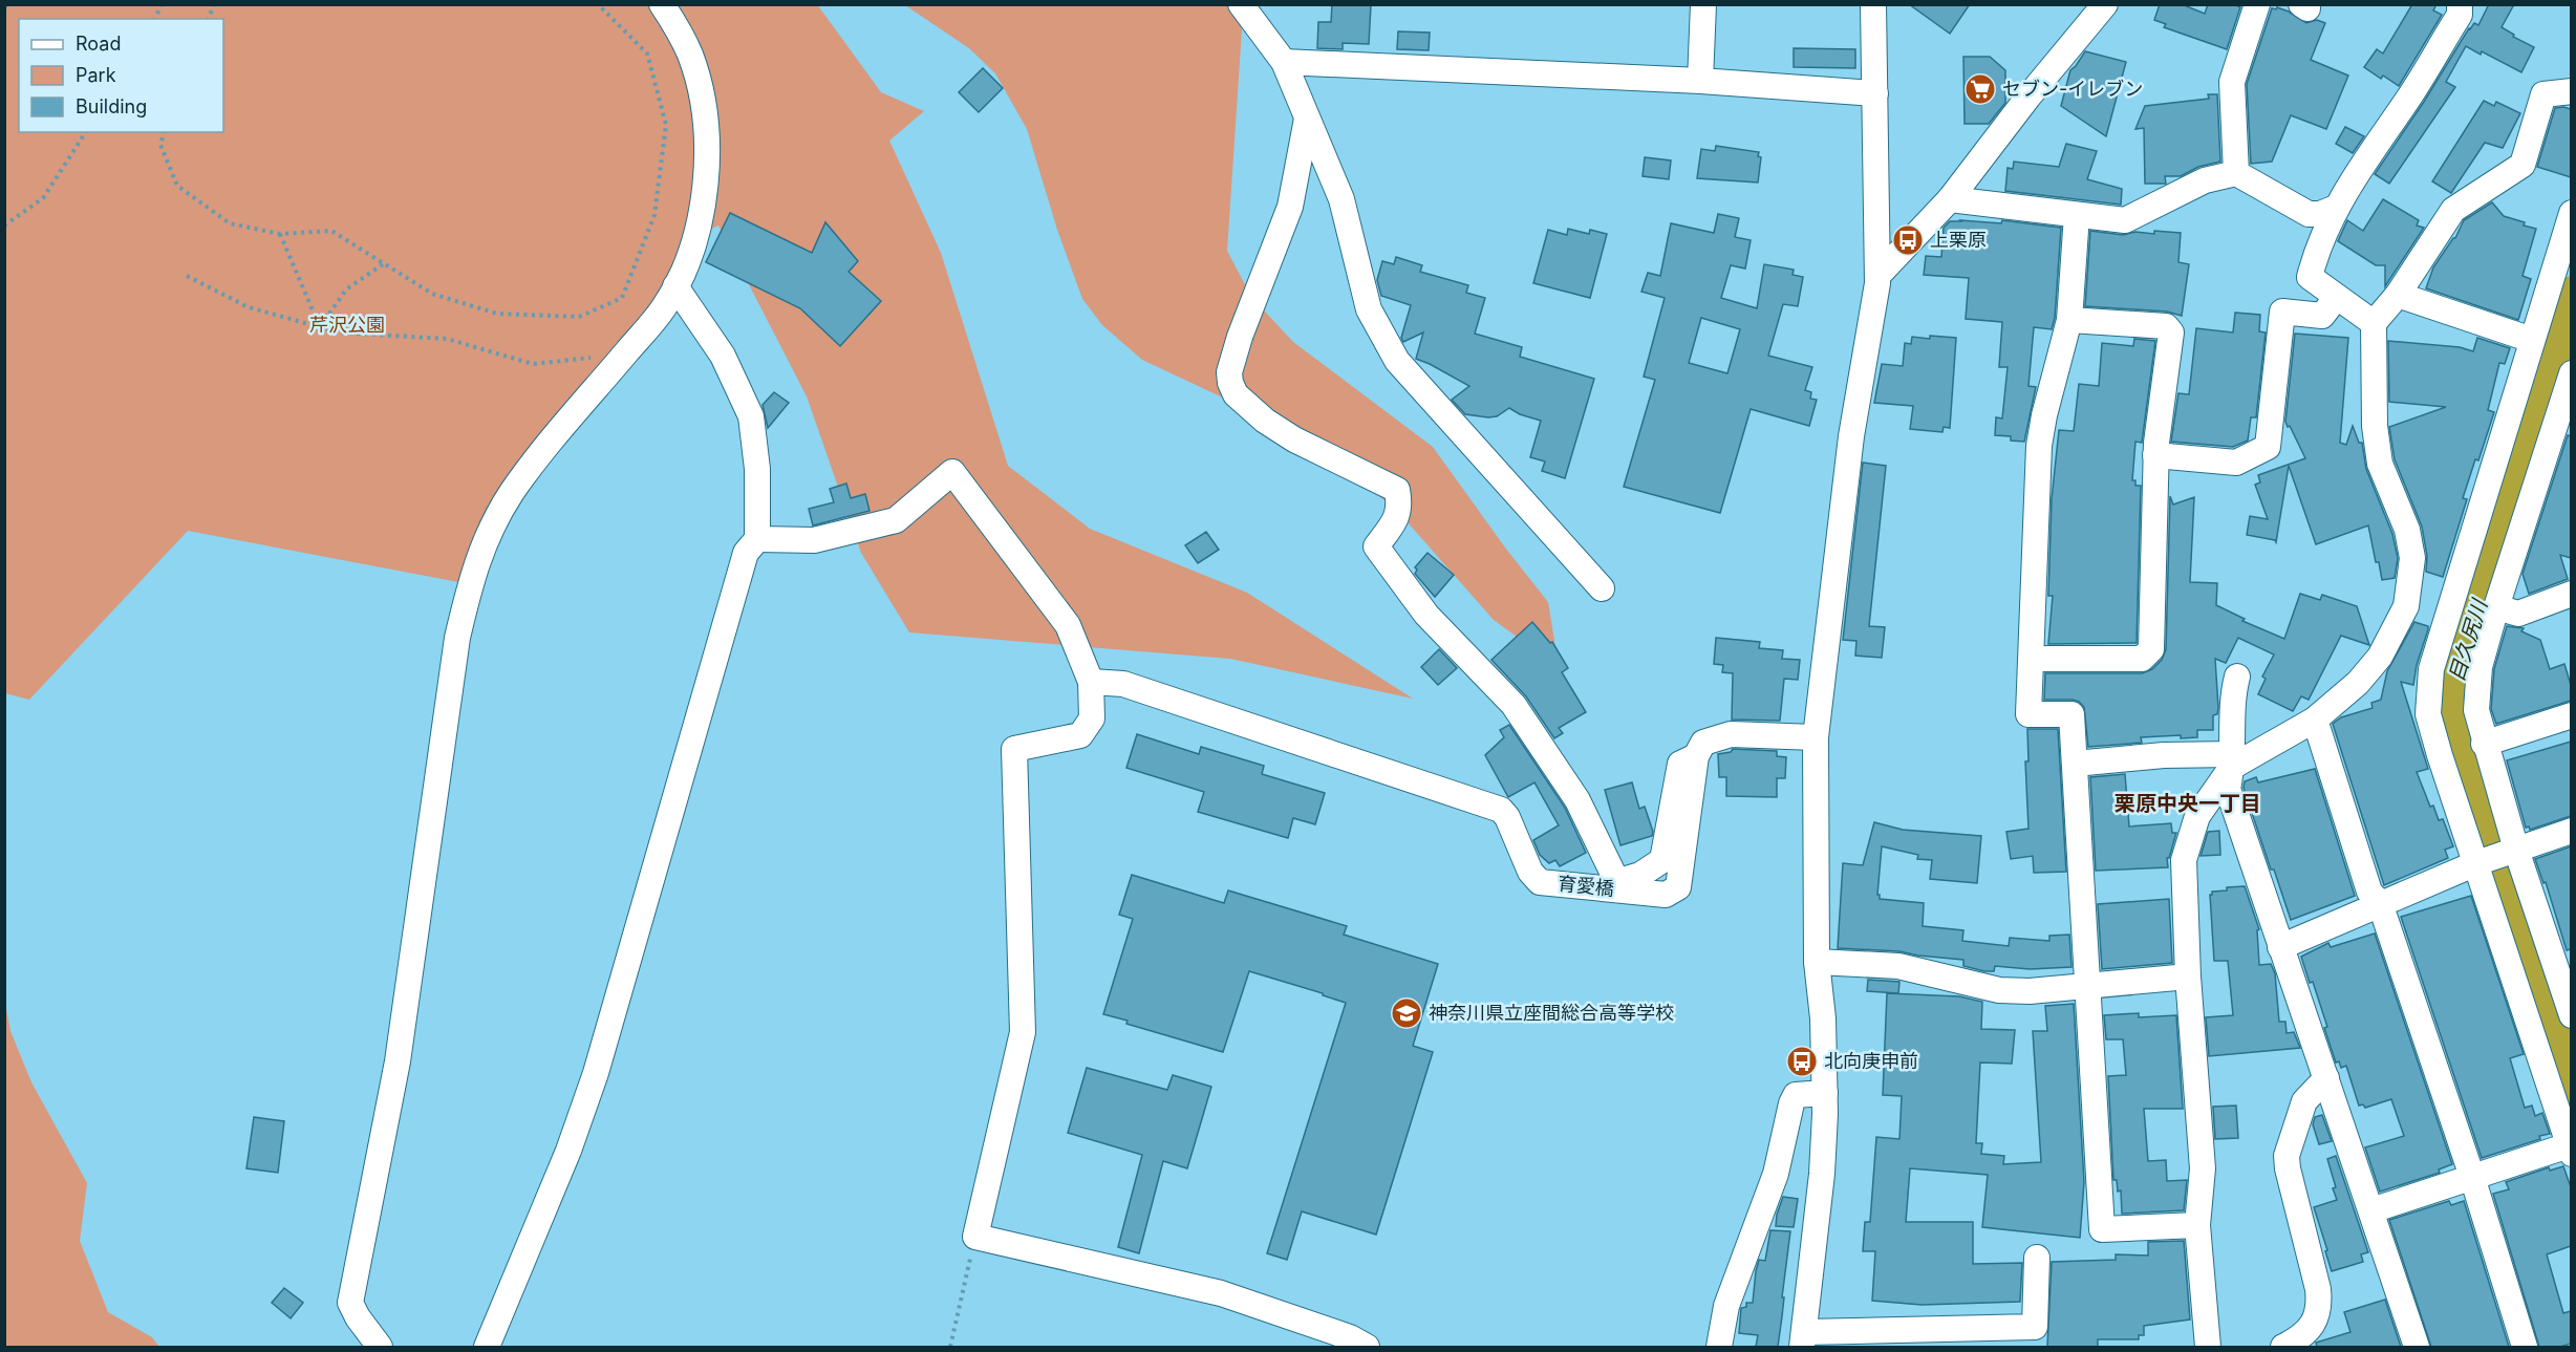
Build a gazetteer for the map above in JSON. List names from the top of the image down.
{
  "streets": {
    "street": ["育愛橋"]
  },
  "districts": ["栗原中央一丁目"],
  "water": ["目久尻川"],
  "parks": ["芹沢公園"],
  "places": {
    "supermarket": ["セブン-イレブン"],
    "bus stop": ["上栗原", "北向庚申前"],
    "school or university": ["神奈川県立座間総合高等学校"]
  },
  "legend": ["Road", "Park", "Building"]
}
